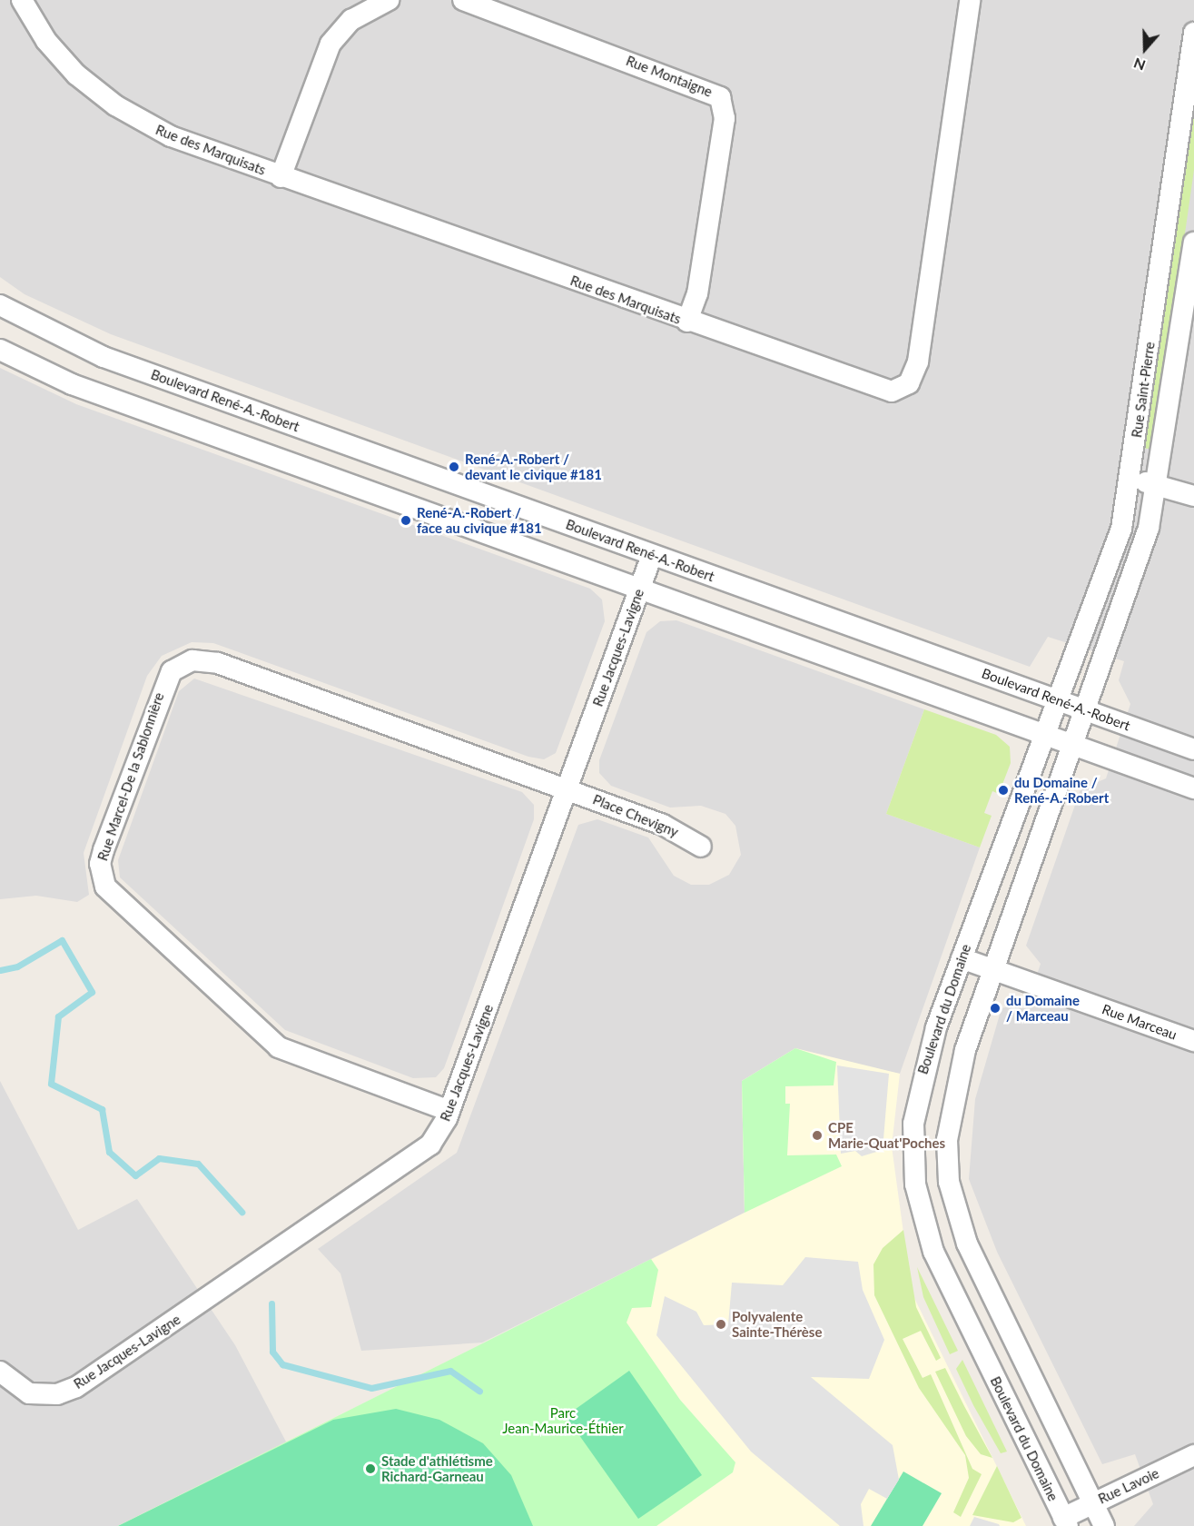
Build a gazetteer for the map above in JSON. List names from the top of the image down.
{
  "streets": {
    "street": [
      "Rue Montaigne",
      "Rue des Marquisats",
      "Rue Saint-Pierre",
      "Boulevard René-A.-Robert",
      "Rue Jacques-Lavigne",
      "Rue Marcel-De la Sablonnière",
      "Place Chevigny",
      "Boulevard du Domaine",
      "Rue Marceau",
      "Rue Lavoie"
    ]
  },
  "crossings": [
    ["Rue Montaigne", "Rue des Marquisats"],
    ["Rue Saint-Pierre", "Boulevard René-A.-Robert"],
    ["Rue Saint-Pierre", "Boulevard du Domaine"],
    ["Boulevard René-A.-Robert", "Rue Jacques-Lavigne"],
    ["Rue Jacques-Lavigne", "Rue Marcel-De la Sablonnière"],
    ["Rue Jacques-Lavigne", "Place Chevigny"],
    ["Rue Marcel-De la Sablonnière", "Place Chevigny"],
    ["Boulevard du Domaine", "Rue Marceau"],
    ["Boulevard du Domaine", "Rue Lavoie"]
  ],
  "parks": ["Parc Jean-Maurice-Éthier"],
  "places": [
    "René-A.-Robert / devant le civique #181",
    "René-A.-Robert / face au civique #181",
    "du Domaine / René-A.-Robert",
    "du Domaine / Marceau",
    "CPE Marie-Quat'Poches",
    "Polyvalente Sainte-Thérèse",
    "Stade d'athlétisme Richard-Garneau"
  ],
  "north": "bottom"
}
